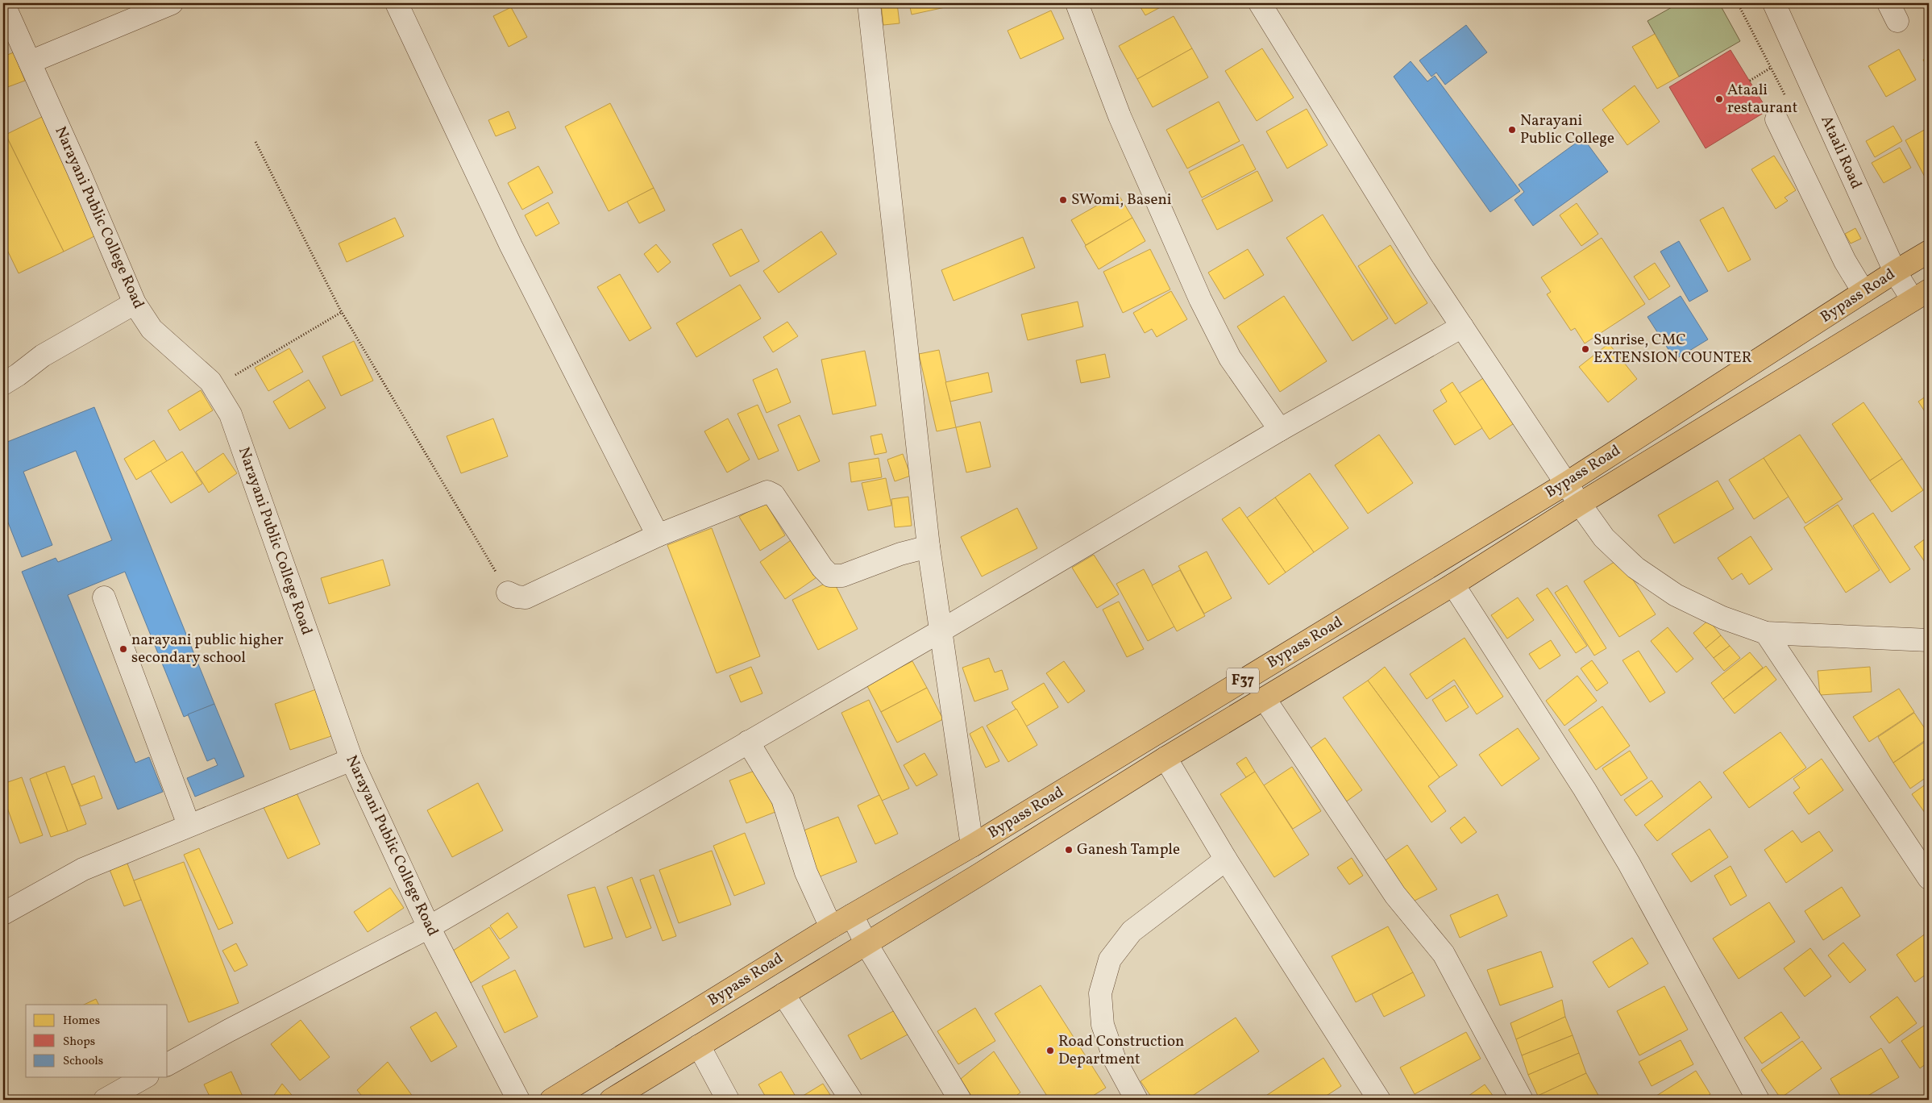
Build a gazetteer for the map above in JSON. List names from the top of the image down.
{
  "streets": {
    "highway": ["Bypass Road", "F37"],
    "street": ["Ataali Road", "Narayani Public College Road"]
  },
  "crossings": [
    ["Ataali Road", "Bypass Road"]
  ],
  "places": [
    "Ataali restaurant",
    "Narayani Public College",
    "SWomi, Baseni",
    "Sunrise, CMC EXTENSION COUNTER",
    "narayani public higher secondary school",
    "Ganesh Tample",
    "Road Construction Department"
  ],
  "legend": ["Homes", "Shops", "Schools"]
}
